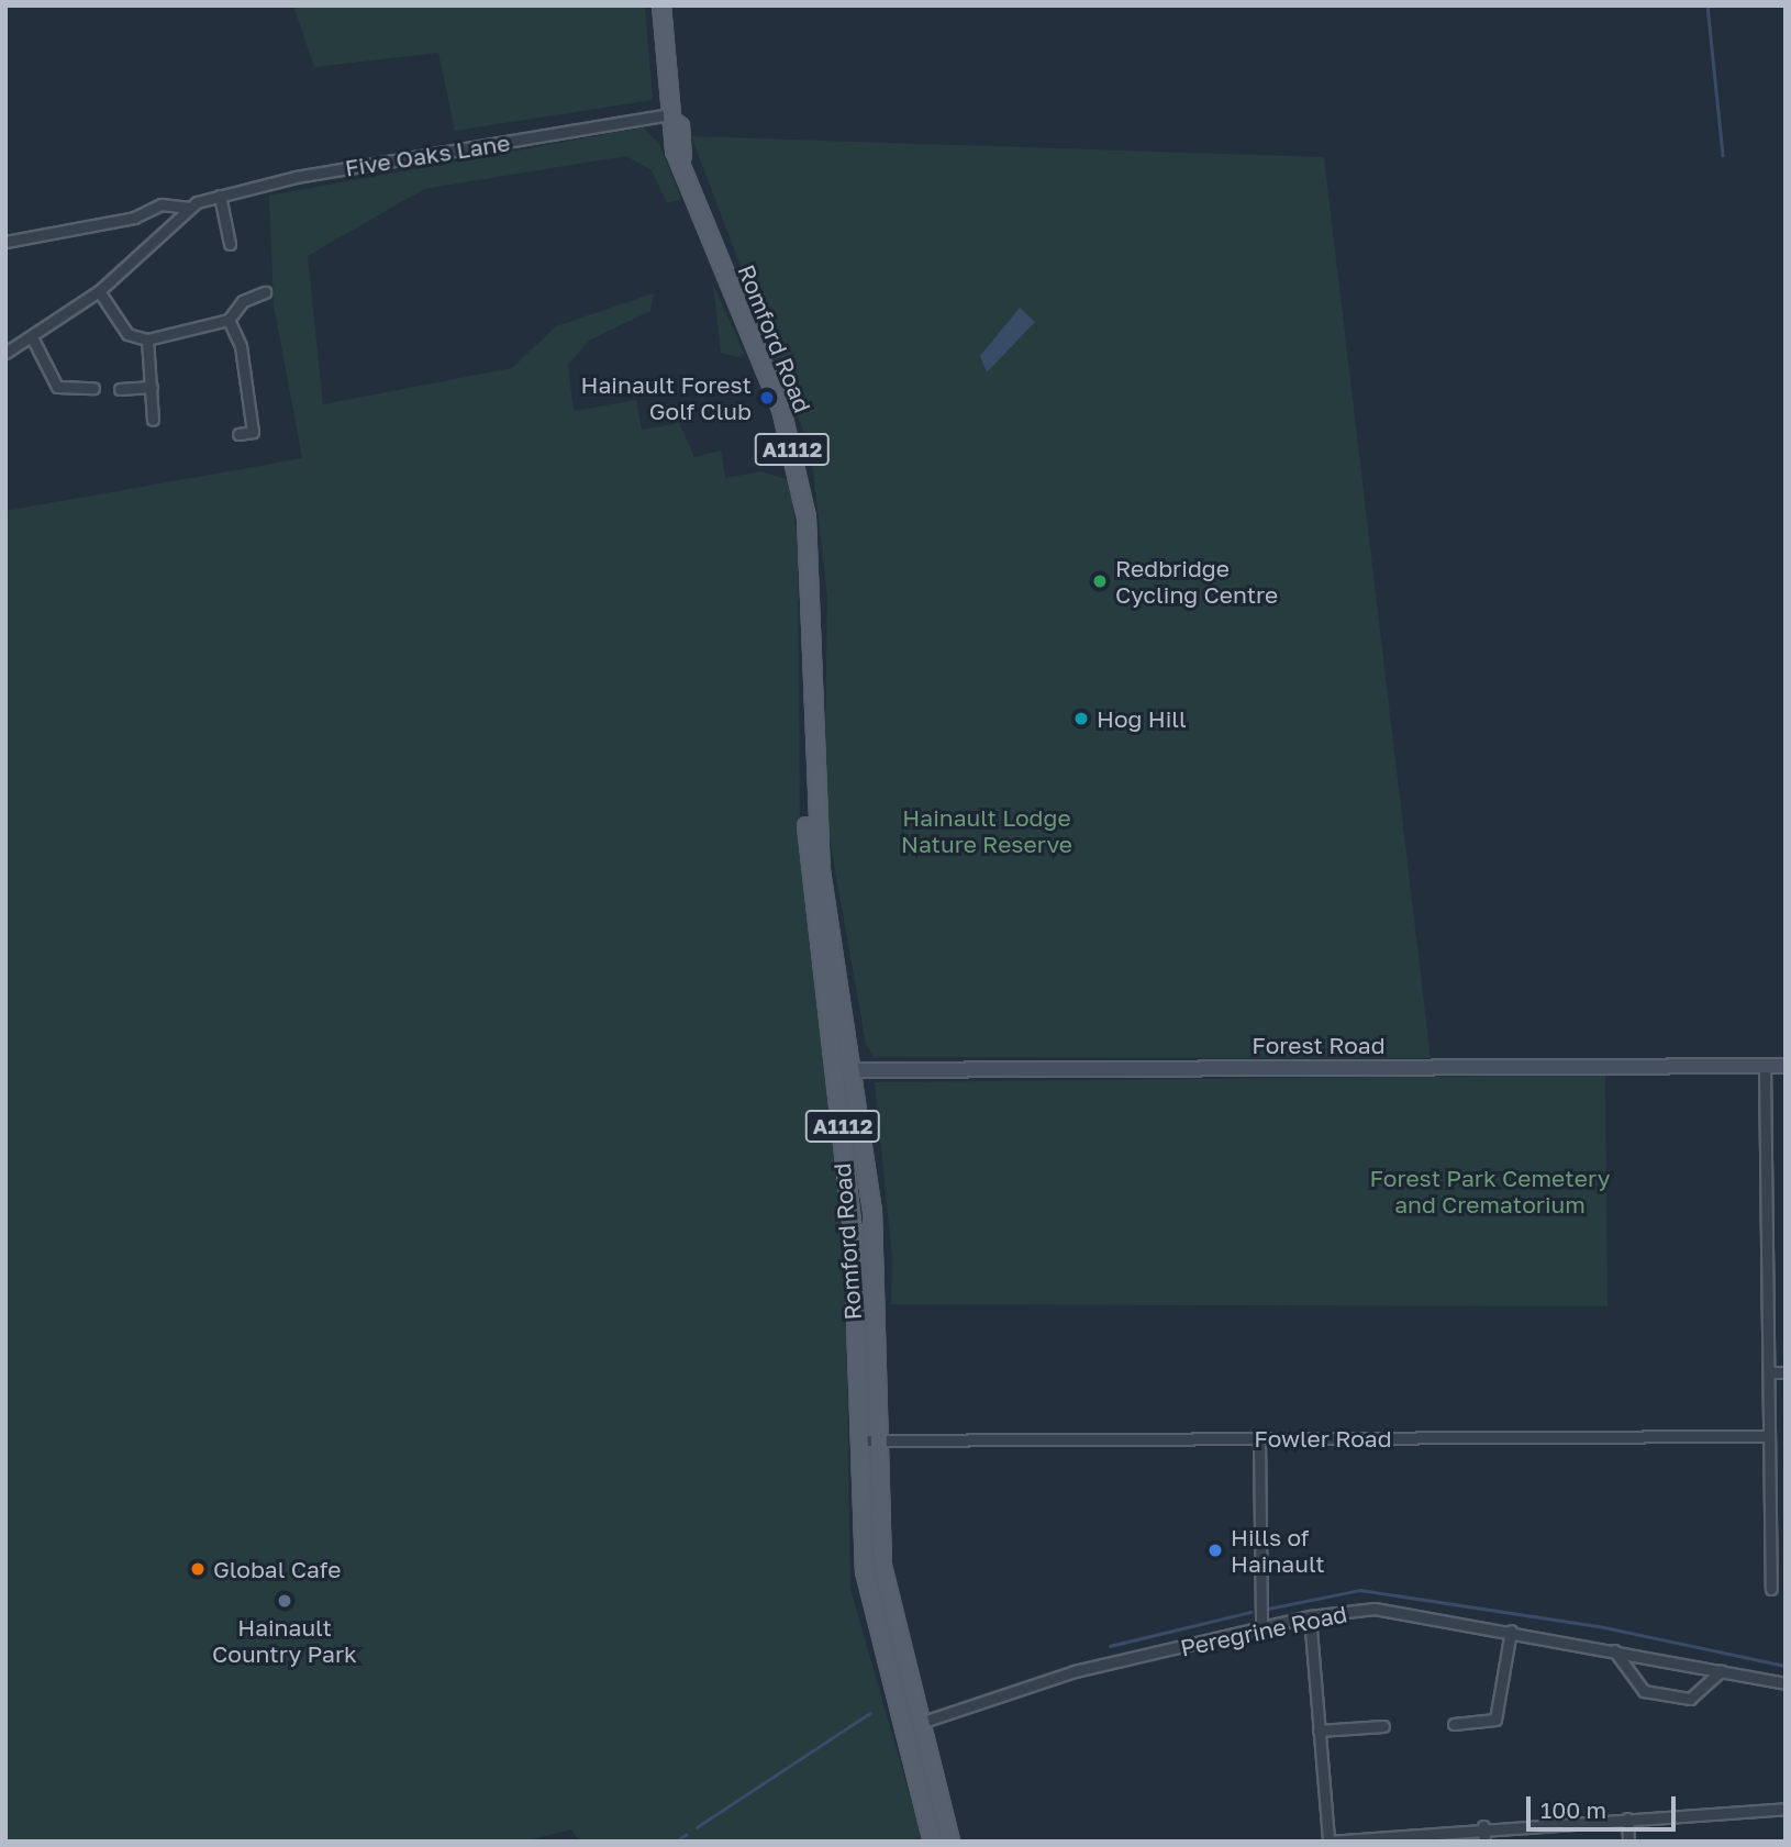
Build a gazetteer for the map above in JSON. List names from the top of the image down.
{
  "streets": {
    "main road": ["Romford Road", "A1112"],
    "street": [
      "Five Oaks Lane",
      "Forest Road",
      "Fowler Road",
      "Peregrine Road"
    ]
  },
  "crossings": [
    ["Five Oaks Lane", "Romford Road"],
    ["Romford Road", "Forest Road"],
    ["Romford Road", "Fowler Road"],
    ["Romford Road", "Peregrine Road"]
  ],
  "parks": ["Hainault Lodge Nature Reserve", "Forest Park Cemetery and Crematorium"],
  "places": [
    "Hainault Forest Golf Club",
    "Redbridge Cycling Centre",
    "Hog Hill",
    "Hills of Hainault",
    "Global Cafe",
    "Hainault Country Park"
  ],
  "scale_bar": "100 m"
}
